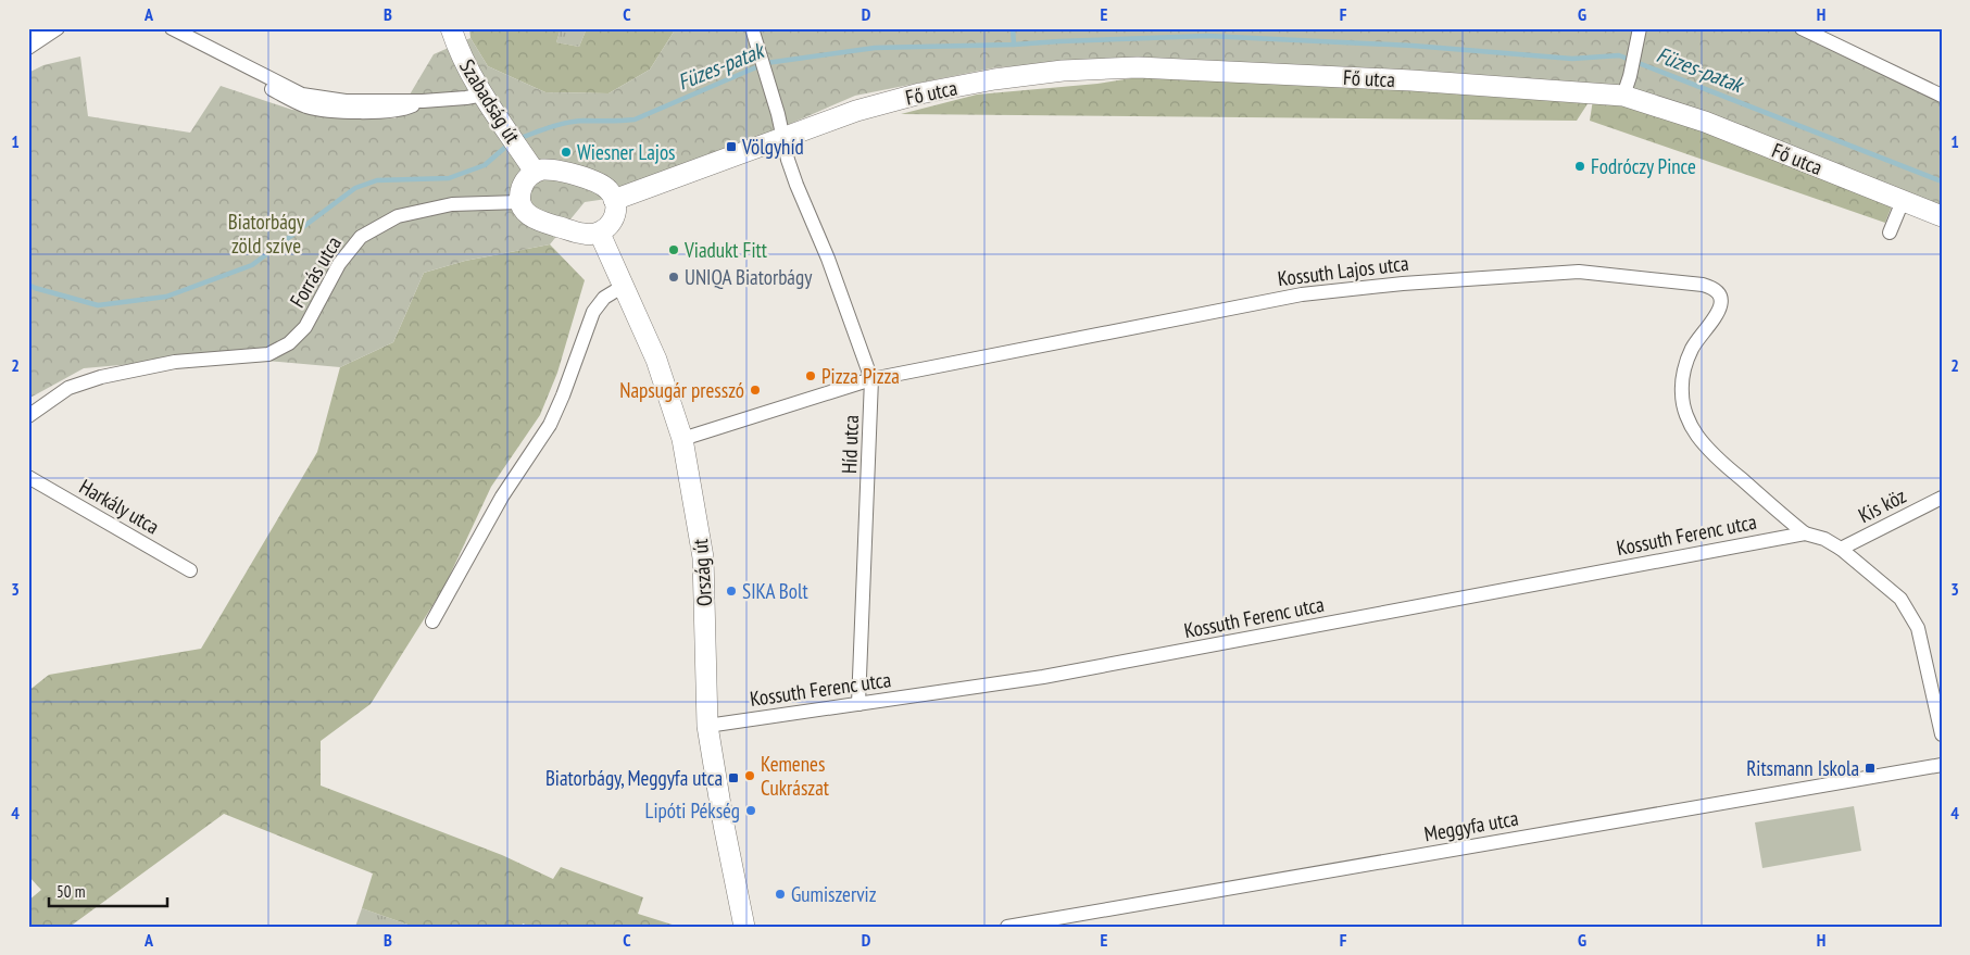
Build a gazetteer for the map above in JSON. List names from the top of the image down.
{
  "streets": {
    "street": [
      "Fő utca",
      "Szabadság út",
      "Kossuth Lajos utca",
      "Forrás utca",
      "Híd utca",
      "Kis köz",
      "Harkály utca",
      "Kossuth Ferenc utca",
      "Ország út",
      "Meggyfa utca"
    ]
  },
  "crossings": [
    ["Fő utca", "Szabadság út"],
    ["Fő utca", "Forrás utca"],
    ["Fő utca", "Híd utca"],
    ["Fő utca", "Ország út"],
    ["Szabadság út", "Forrás utca"],
    ["Szabadság út", "Ország út"],
    ["Kossuth Lajos utca", "Híd utca"],
    ["Kossuth Lajos utca", "Kossuth Ferenc utca"],
    ["Kossuth Lajos utca", "Ország út"],
    ["Forrás utca", "Ország út"],
    ["Híd utca", "Kossuth Ferenc utca"],
    ["Kossuth Ferenc utca", "Ország út"]
  ],
  "water": ["Füzes-patak"],
  "parks": ["Biatorbágy zöld szíve"],
  "places": {
    "transit": ["Völgyhíd", "Ritsmann Iskola", "Biatorbágy, Meggyfa utca"],
    "other": [
      "Wiesner Lajos",
      "Fodróczy Pince",
      "Viadukt Fitt",
      "UNIQA Biatorbágy",
      "Pizza Pizza",
      "Napsugár presszó",
      "SIKA Bolt",
      "Kemenes Cukrászat",
      "Lipóti Pékség",
      "Gumiszerviz"
    ]
  },
  "scale_bar": "50 m",
  "grid": {
    "columns": [
      "A",
      "B",
      "C",
      "D",
      "E",
      "F",
      "G",
      "H"
    ],
    "rows": [
      "1",
      "2",
      "3",
      "4"
    ]
  }
}
